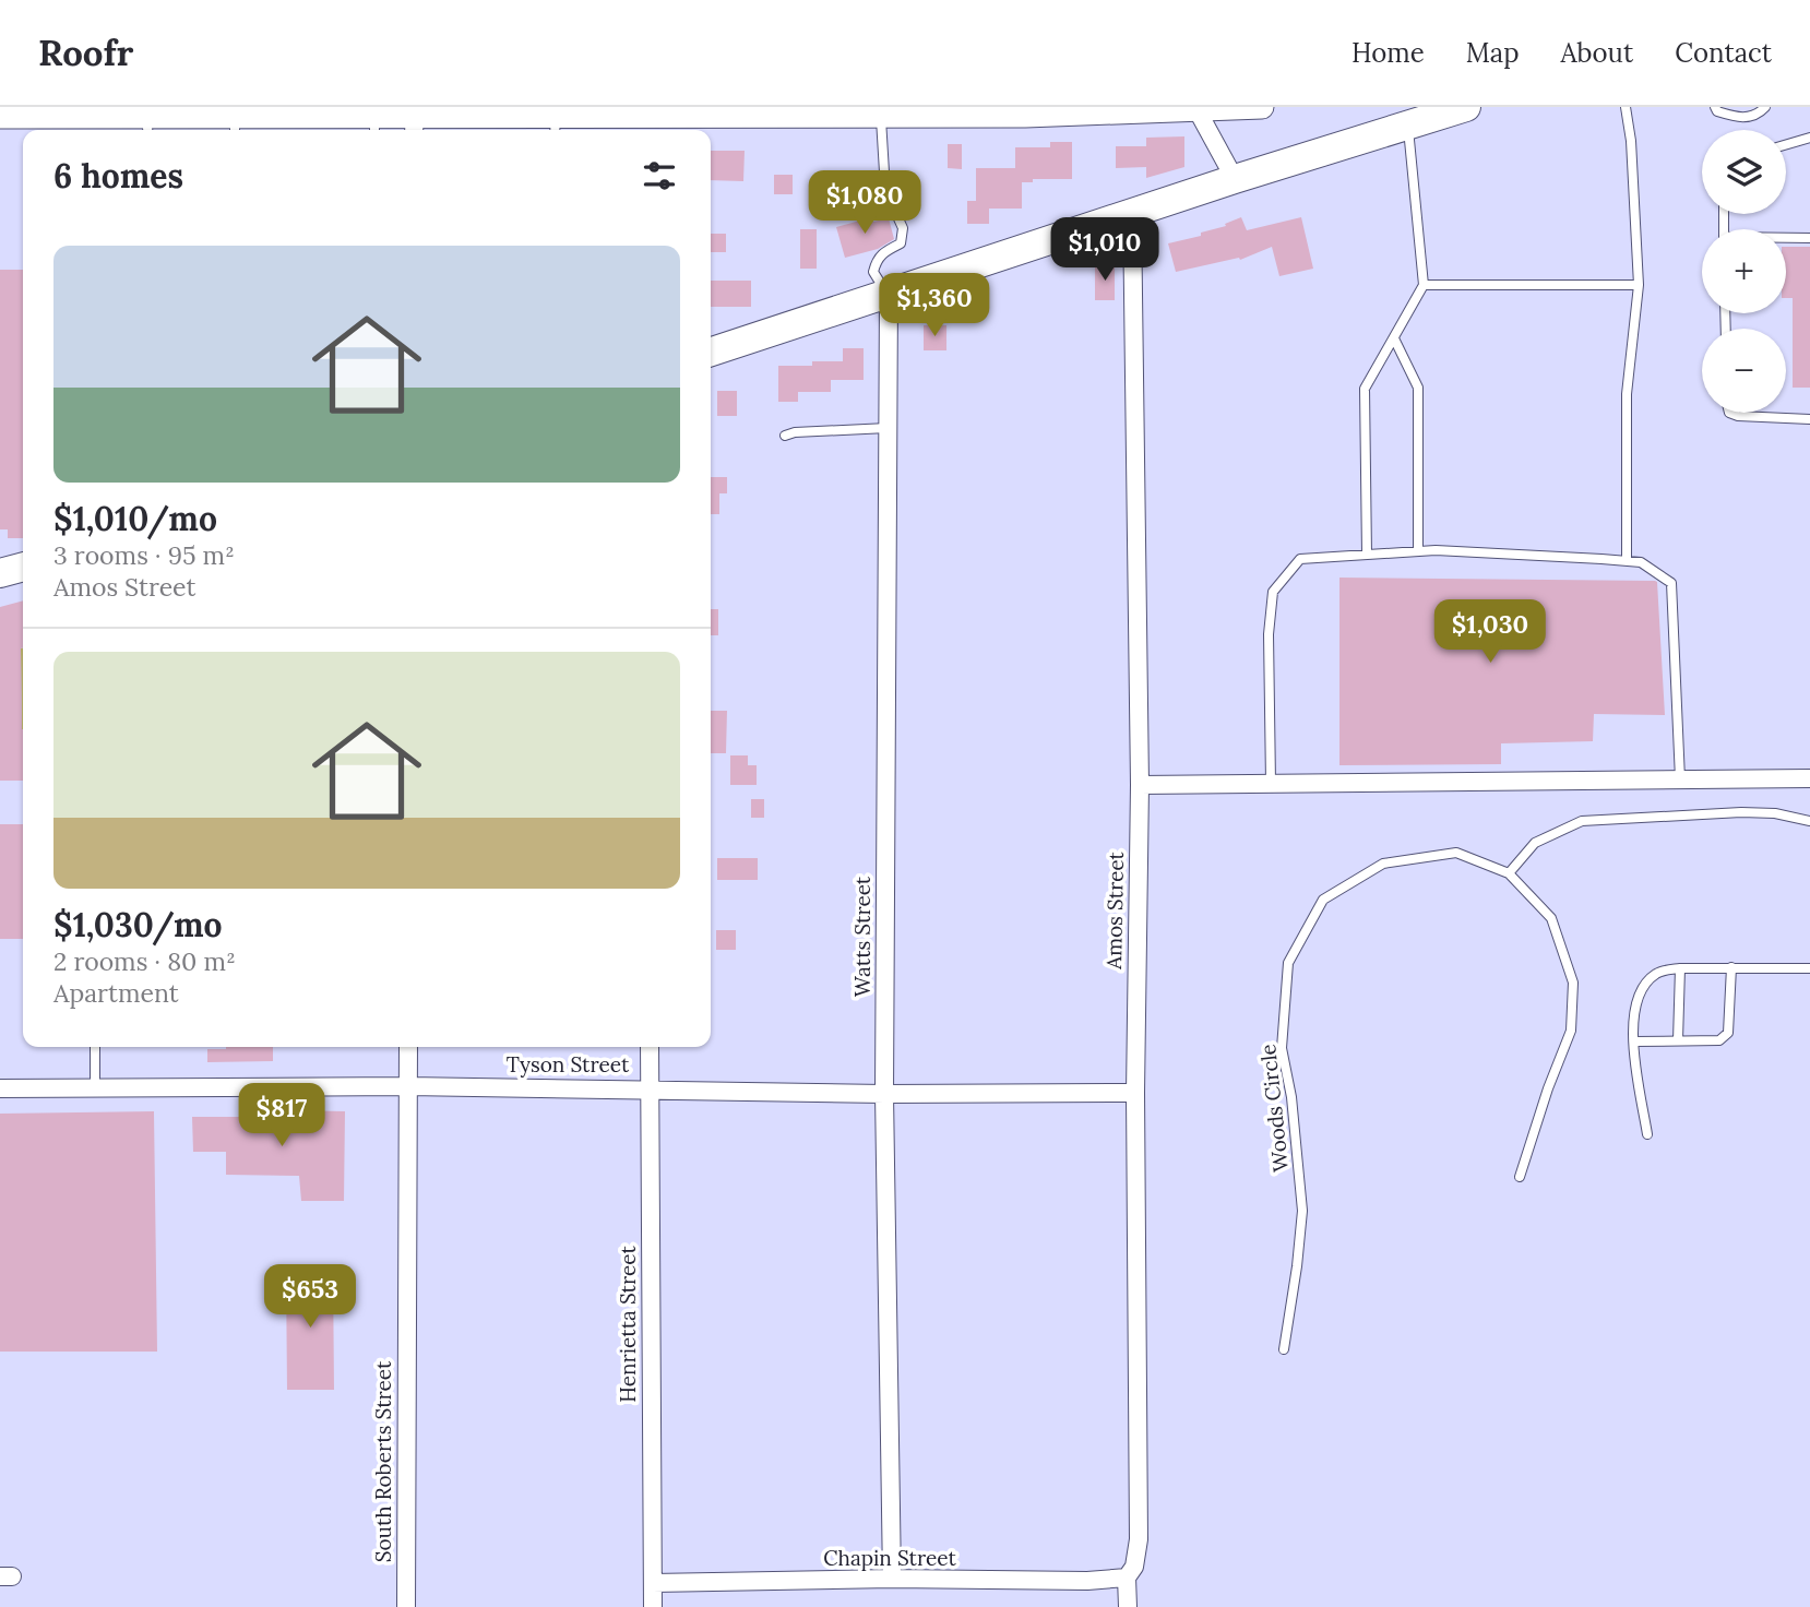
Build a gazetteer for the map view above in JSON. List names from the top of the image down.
{
  "streets": {
    "street": [
      "Amos Street",
      "Watts Street",
      "Tyson Street",
      "Henrietta Street",
      "South Roberts Street",
      "Chapin Street"
    ],
    "lane": ["Woods Circle"]
  },
  "crossings": [
    ["Amos Street", "Tyson Street"],
    ["Amos Street", "Chapin Street"],
    ["Watts Street", "Tyson Street"],
    ["Watts Street", "Chapin Street"],
    ["Tyson Street", "Henrietta Street"],
    ["Tyson Street", "South Roberts Street"],
    ["Henrietta Street", "Chapin Street"]
  ],
  "page": {
    "header": "Roofr",
    "nav": [
      "Home",
      "Map",
      "About",
      "Contact"
    ],
    "map_buttons": ["+", "−"],
    "heading": "6 homes",
    "price": [
      "$1,080",
      "$1,010",
      "$1,360",
      "$1,030",
      "$817",
      "$653"
    ],
    "list": [
      {
        "name": "$1,010/mo",
        "note": "3 rooms · 95 m² · Amos Street"
      },
      {
        "name": "$1,030/mo",
        "note": "2 rooms · 80 m² · Apartment"
      }
    ]
  }
}
